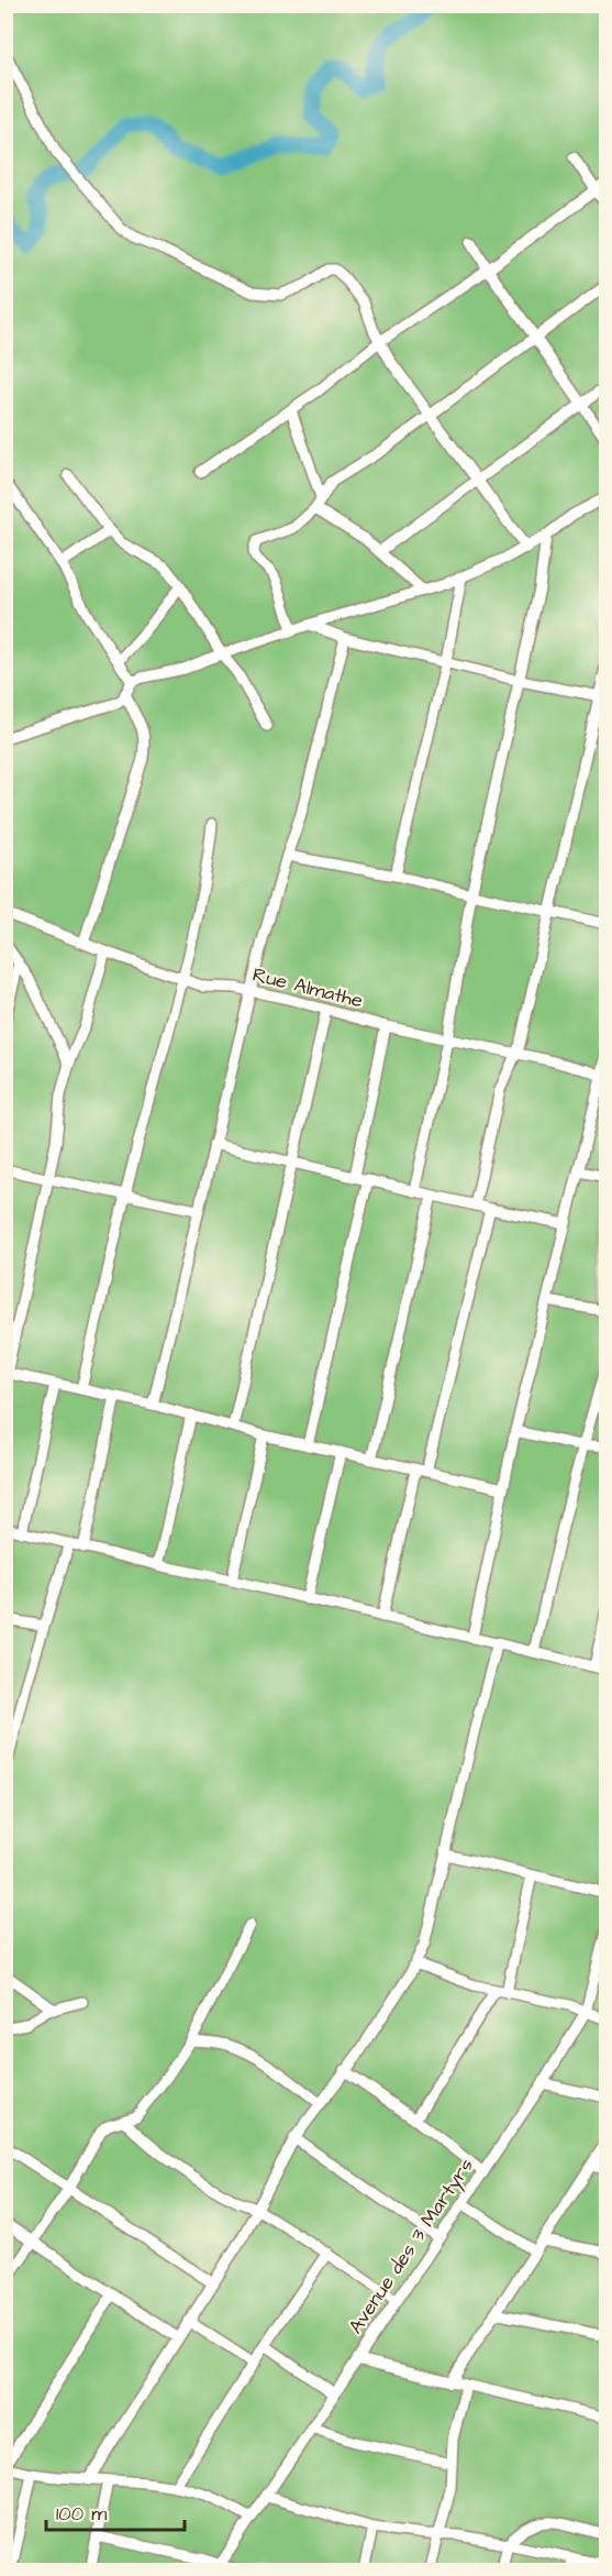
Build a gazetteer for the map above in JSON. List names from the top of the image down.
{
  "streets": {
    "street": ["Rue Almathe", "Avenue des 3 Martyrs"]
  },
  "scale_bar": "100 m"
}
